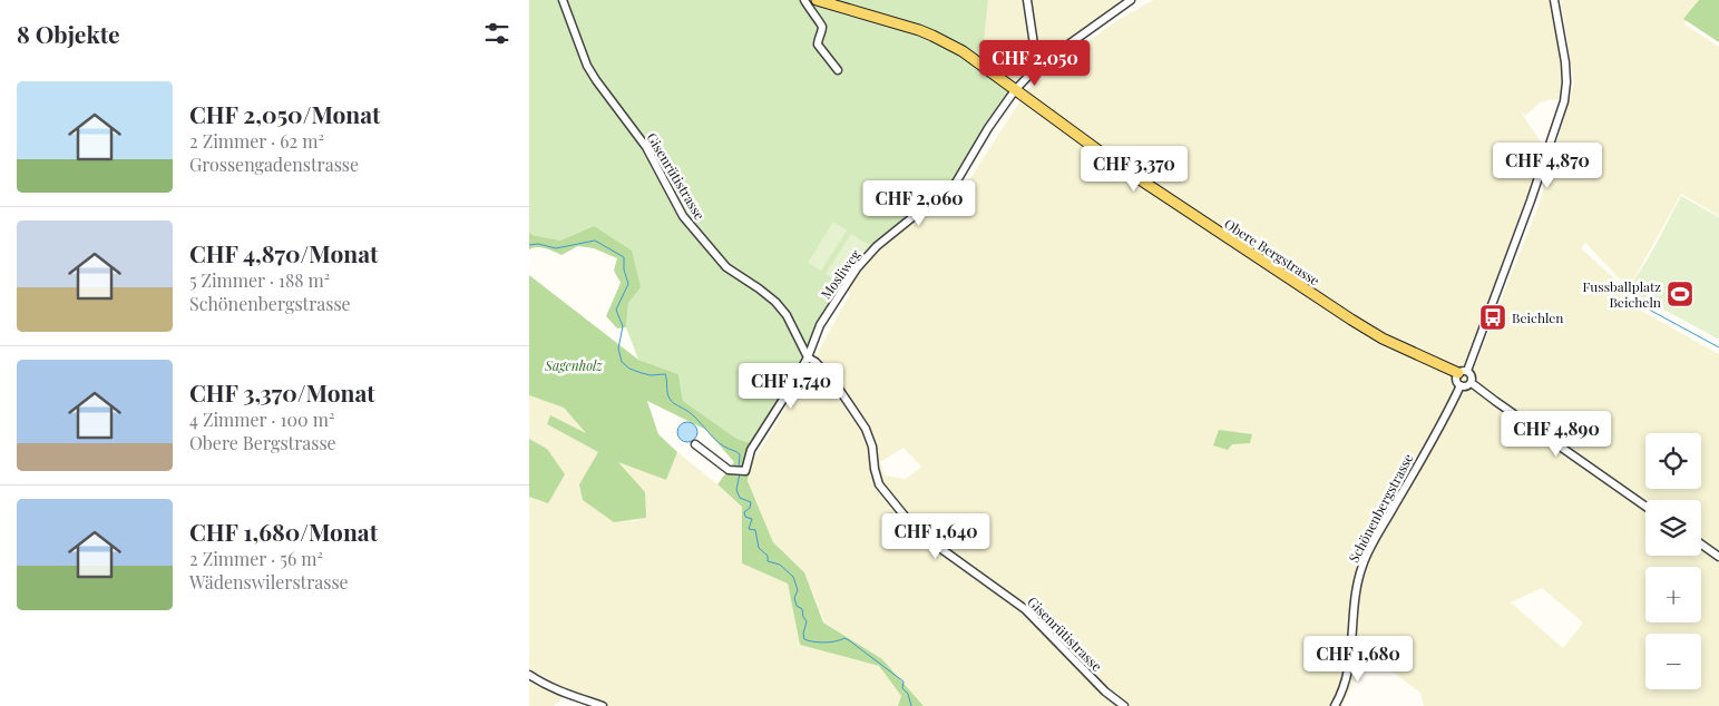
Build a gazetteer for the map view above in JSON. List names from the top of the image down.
{
  "streets": {
    "main road": ["Obere Bergstrasse"],
    "street": ["Gisenrütistrasse", "Mosliweg", "Schönenbergstrasse"]
  },
  "crossings": [
    ["Gisenrütistrasse", "Mosliweg"],
    ["Obere Bergstrasse", "Mosliweg"],
    ["Obere Bergstrasse", "Schönenbergstrasse"]
  ],
  "parks": ["Sagenholz"],
  "places": {
    "sports": ["Fussballplatz Beicheln"],
    "bus stop": ["Beichlen"]
  },
  "page": {
    "heading": "8 Objekte",
    "price": [
      "CHF 2,050",
      "CHF 4,870",
      "CHF 3,370",
      "CHF 2,060",
      "CHF 1,740",
      "CHF 4,890",
      "CHF 1,640",
      "CHF 1,680"
    ],
    "list": [
      {
        "name": "CHF 2,050/Monat",
        "note": "2 Zimmer · 62 m² · Grossengadenstrasse"
      },
      {
        "name": "CHF 4,870/Monat",
        "note": "5 Zimmer · 188 m² · Schönenbergstrasse"
      },
      {
        "name": "CHF 3,370/Monat",
        "note": "4 Zimmer · 100 m² · Obere Bergstrasse"
      },
      {
        "name": "CHF 1,680/Monat",
        "note": "2 Zimmer · 56 m² · Wädenswilerstrasse"
      }
    ],
    "map_buttons": ["+", "−"]
  }
}
